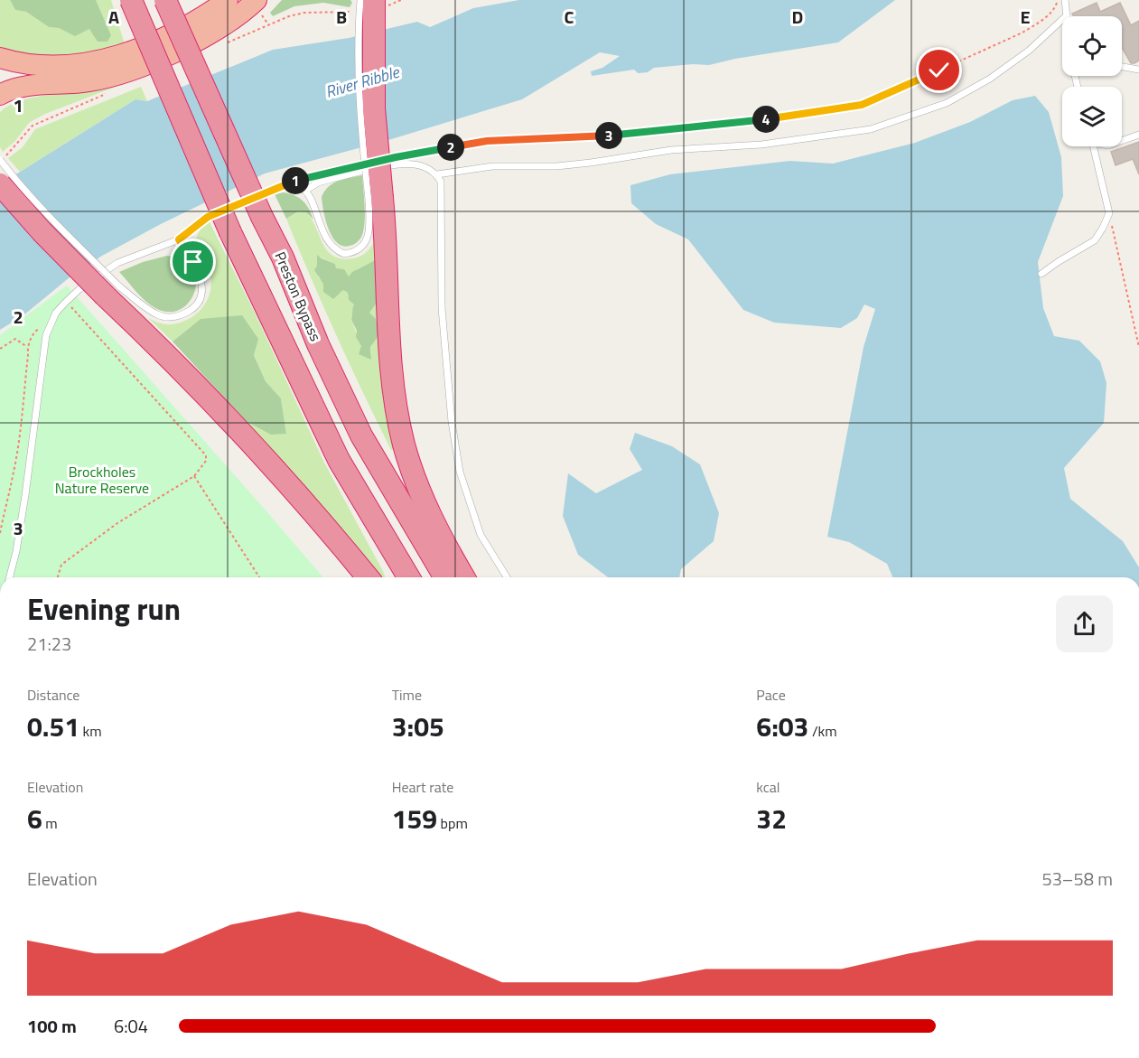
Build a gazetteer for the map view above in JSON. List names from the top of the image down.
{
  "streets": {
    "highway": ["Preston Bypass"]
  },
  "water": ["River Ribble"],
  "parks": ["Brockholes Nature Reserve"],
  "page": {
    "pins": [
      "4",
      "3",
      "2",
      "1"
    ],
    "heading": ["Evening run", "21:23"],
    "stats": [
      ["Distance", "0.51 km"],
      ["Time", "3:05"],
      ["Pace", "6:03 /km"],
      ["Elevation", "6 m"],
      ["Heart rate", "159 bpm"],
      ["kcal", "32"]
    ],
    "chart": ["Elevation", "53–58 m"],
    "list": [
      {
        "name": "100 m",
        "note": "6:04"
      }
    ]
  },
  "grid": {
    "columns": [
      "A",
      "B",
      "C",
      "D",
      "E"
    ],
    "rows": ["1", "2", "3"]
  }
}
